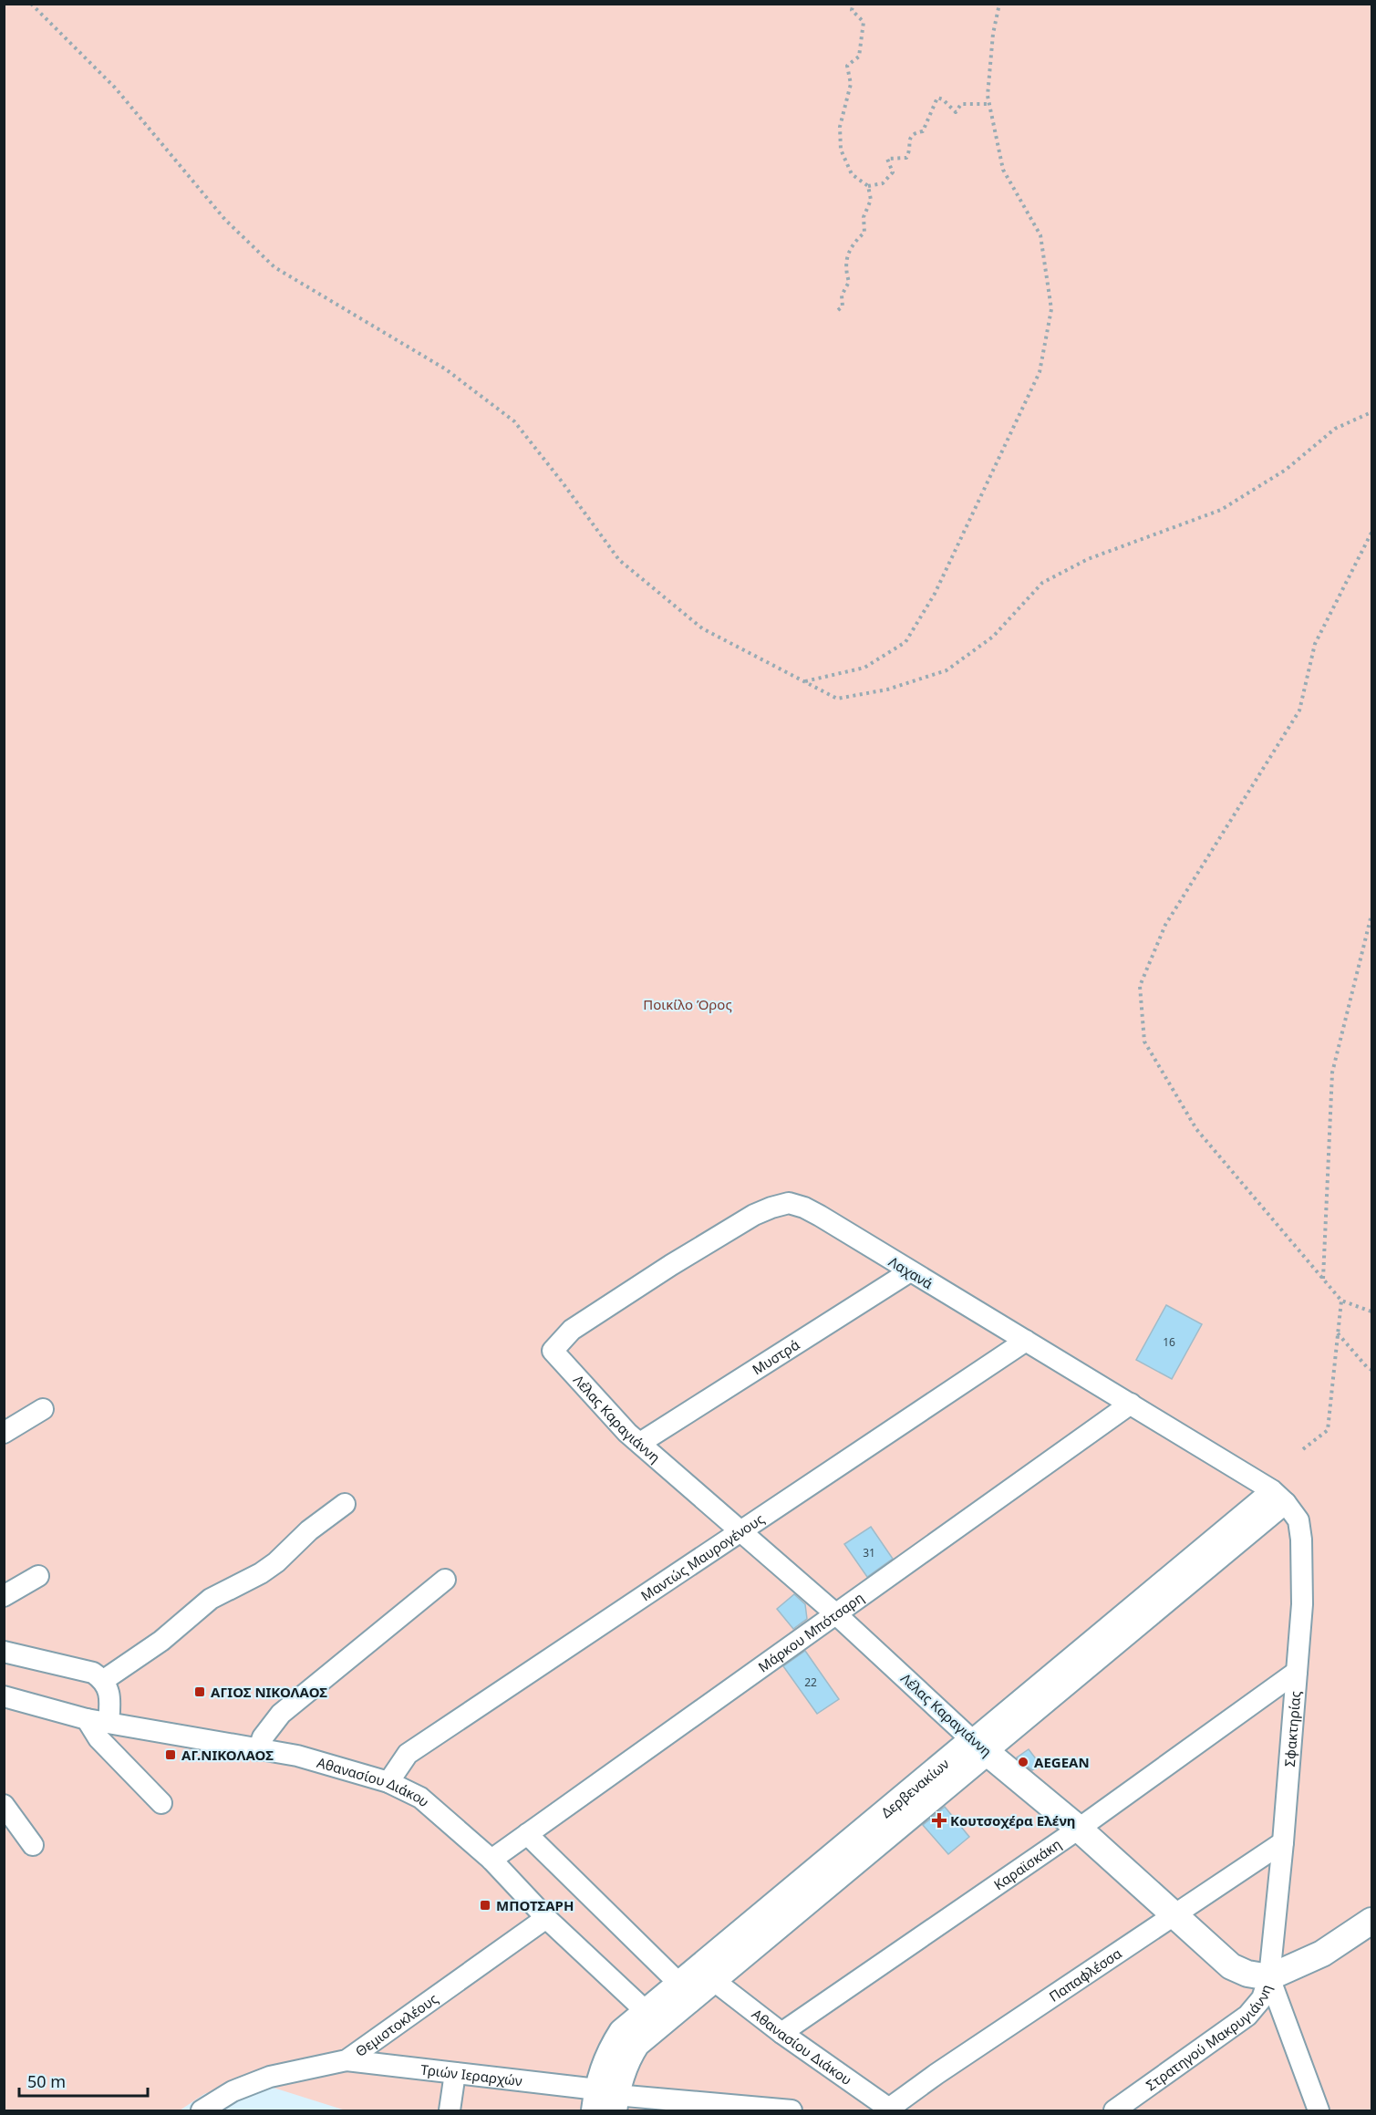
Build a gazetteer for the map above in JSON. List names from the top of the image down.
{
  "streets": {
    "street": [
      "Λαχανά",
      "Μυστρά",
      "Λέλας Καραγιάννη",
      "Μαντώς Μαυρογένους",
      "Μάρκου Μπότσαρη",
      "Σφακτηρίας",
      "Αθανασίου Διάκου",
      "Δερβενακίων",
      "Καραϊσκάκη",
      "Παπαφλέσσα",
      "Θεμιστοκλέους",
      "Στρατηγού Μακρυγιάννη",
      "Τριών Ιεραρχών"
    ]
  },
  "crossings": [
    ["Λαχανά", "Μυστρά"],
    ["Λαχανά", "Λέλας Καραγιάννη"],
    ["Λαχανά", "Μαντώς Μαυρογένους"],
    ["Λαχανά", "Μάρκου Μπότσαρη"],
    ["Λαχανά", "Σφακτηρίας"],
    ["Λαχανά", "Δερβενακίων"],
    ["Μυστρά", "Λέλας Καραγιάννη"],
    ["Λέλας Καραγιάννη", "Μαντώς Μαυρογένους"],
    ["Λέλας Καραγιάννη", "Μάρκου Μπότσαρη"],
    ["Λέλας Καραγιάννη", "Σφακτηρίας"],
    ["Λέλας Καραγιάννη", "Δερβενακίων"],
    ["Λέλας Καραγιάννη", "Καραϊσκάκη"],
    ["Λέλας Καραγιάννη", "Παπαφλέσσα"],
    ["Λέλας Καραγιάννη", "Στρατηγού Μακρυγιάννη"],
    ["Μαντώς Μαυρογένους", "Αθανασίου Διάκου"],
    ["Μάρκου Μπότσαρη", "Αθανασίου Διάκου"],
    ["Σφακτηρίας", "Δερβενακίων"],
    ["Σφακτηρίας", "Καραϊσκάκη"],
    ["Σφακτηρίας", "Παπαφλέσσα"],
    ["Σφακτηρίας", "Στρατηγού Μακρυγιάννη"],
    ["Αθανασίου Διάκου", "Δερβενακίων"],
    ["Αθανασίου Διάκου", "Καραϊσκάκη"],
    ["Αθανασίου Διάκου", "Παπαφλέσσα"],
    ["Αθανασίου Διάκου", "Θεμιστοκλέους"],
    ["Δερβενακίων", "Τριών Ιεραρχών"],
    ["Θεμιστοκλέους", "Τριών Ιεραρχών"]
  ],
  "parks": ["Ποικίλο Όρος"],
  "places": {
    "transit": ["ΑΓΙΟΣ ΝΙΚΟΛΑΟΣ", "ΑΓ.ΝΙΚΟΛΑΟΣ", "ΜΠΟΤΣΑΡΗ"],
    "other": ["AEGEAN"],
    "health": ["Κουτσοχέρα Ελένη"]
  },
  "house_numbers": ["16", "31", "22"],
  "scale_bar": "50 m"
}
